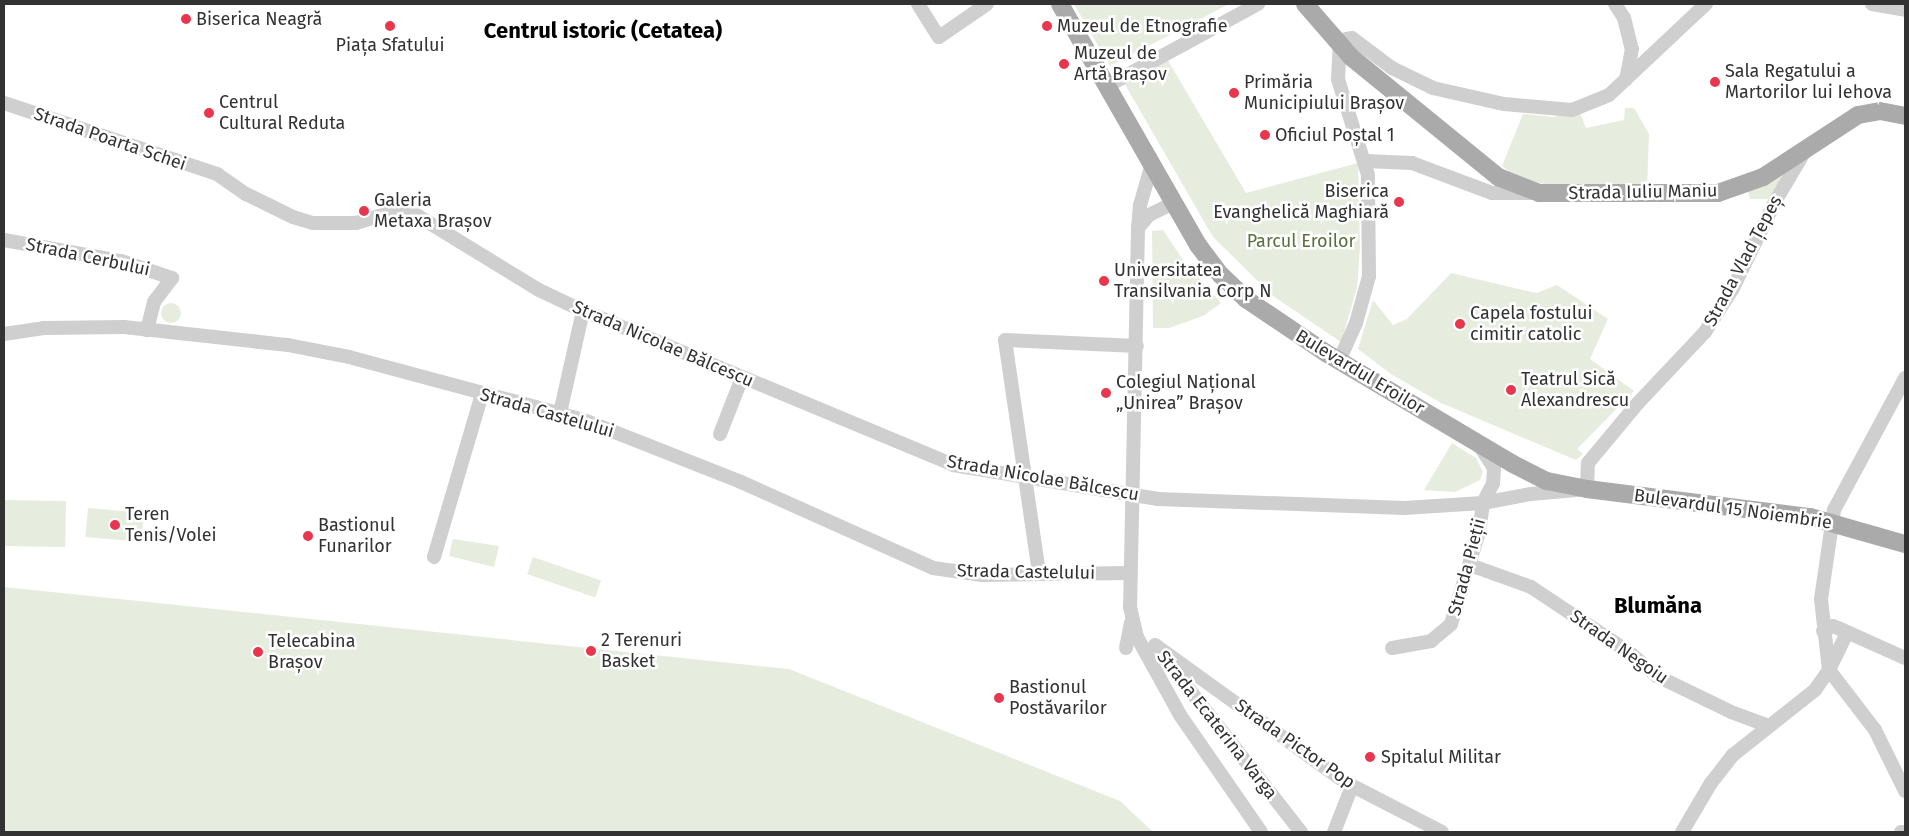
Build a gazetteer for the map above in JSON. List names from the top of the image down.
{
  "streets": {
    "main road": ["Strada Iuliu Maniu", "Bulevardul Eroilor", "Bulevardul 15 Noiembrie"],
    "street": [
      "Strada Poarta Schei",
      "Strada Cerbului",
      "Strada Vlad Țepeș",
      "Strada Nicolae Bălcescu",
      "Strada Castelului",
      "Strada Pieții",
      "Strada Negoiu",
      "Strada Ecaterina Varga",
      "Strada Pictor Pop"
    ]
  },
  "crossings": [
    ["Strada Poarta Schei", "Strada Nicolae Bălcescu"],
    ["Strada Iuliu Maniu", "Strada Vlad Țepeș"],
    ["Strada Cerbului", "Strada Castelului"],
    ["Strada Vlad Țepeș", "Strada Nicolae Bălcescu"],
    ["Strada Vlad Țepeș", "Bulevardul Eroilor"],
    ["Strada Vlad Țepeș", "Bulevardul 15 Noiembrie"],
    ["Strada Nicolae Bălcescu", "Bulevardul Eroilor"],
    ["Strada Nicolae Bălcescu", "Bulevardul 15 Noiembrie"],
    ["Strada Nicolae Bălcescu", "Strada Pieții"],
    ["Bulevardul Eroilor", "Bulevardul 15 Noiembrie"],
    ["Bulevardul Eroilor", "Strada Pieții"],
    ["Strada Pieții", "Strada Negoiu"],
    ["Strada Ecaterina Varga", "Strada Pictor Pop"]
  ],
  "districts": ["Centrul istoric (Cetatea)", "Blumăna"],
  "parks": ["Parcul Eroilor"],
  "places": [
    "Biserica Neagră",
    "Piața Sfatului",
    "Muzeul de Etnografie",
    "Muzeul de Artă Brașov",
    "Sala Regatului a Martorilor lui Iehova",
    "Primăria Municipiului Brașov",
    "Centrul Cultural Reduta",
    "Oficiul Poștal 1",
    "Biserica Evanghelică Maghiară",
    "Galeria Metaxa Brașov",
    "Universitatea Transilvania Corp N",
    "Capela fostului cimitir catolic",
    "Teatrul Sică Alexandrescu",
    "Colegiul Național „Unirea” Brașov",
    "Teren Tenis/Volei",
    "Bastionul Funarilor",
    "2 Terenuri Basket",
    "Telecabina Brașov",
    "Bastionul Postăvarilor",
    "Spitalul Militar"
  ]
}
